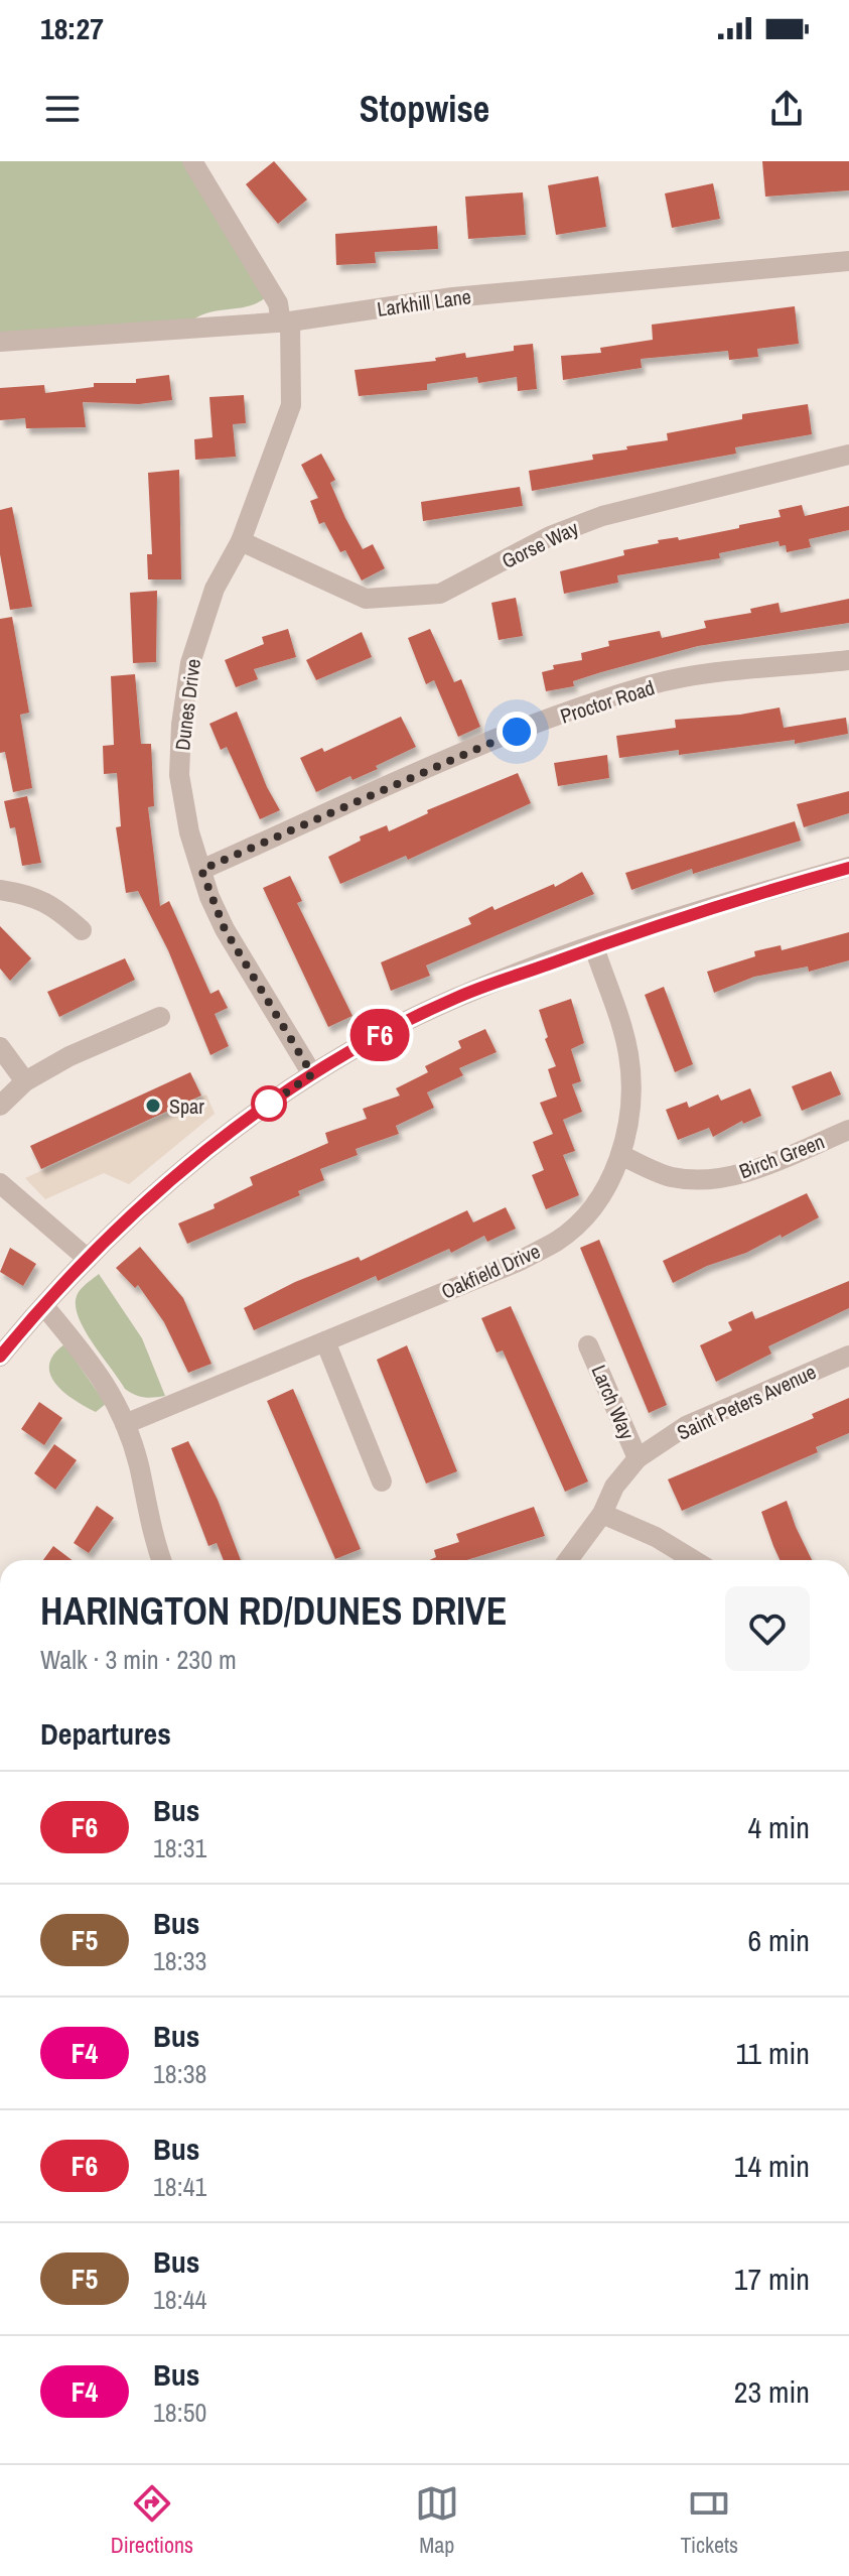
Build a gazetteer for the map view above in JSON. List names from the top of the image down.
{
  "streets": {
    "street": [
      "Larkhill Lane",
      "Gorse Way",
      "Proctor Road",
      "Dunes Drive",
      "Birch Green",
      "Oakfield Drive",
      "Larch Way",
      "Saint Peters Avenue"
    ]
  },
  "crossings": [
    ["Larkhill Lane", "Dunes Drive"],
    ["Gorse Way", "Dunes Drive"],
    ["Proctor Road", "Dunes Drive"],
    ["Birch Green", "Oakfield Drive"],
    ["Larch Way", "Saint Peters Avenue"]
  ],
  "places": ["Spar"],
  "lines": ["bus line F6"],
  "page": {
    "status": "18:27",
    "header": "Stopwise",
    "on_map": "F6",
    "heading": [
      ["HARINGTON RD/DUNES DRIVE", "Walk · 3 min · 230 m"],
      "Departures"
    ],
    "list": [
      {
        "mark": "F6",
        "name": "Bus",
        "note": "18:31",
        "value": "4 min"
      },
      {
        "mark": "F5",
        "name": "Bus",
        "note": "18:33",
        "value": "6 min"
      },
      {
        "mark": "F4",
        "name": "Bus",
        "note": "18:38",
        "value": "11 min"
      },
      {
        "mark": "F6",
        "name": "Bus",
        "note": "18:41",
        "value": "14 min"
      },
      {
        "mark": "F5",
        "name": "Bus",
        "note": "18:44",
        "value": "17 min"
      },
      {
        "mark": "F4",
        "name": "Bus",
        "note": "18:50",
        "value": "23 min"
      }
    ],
    "tabs": ["Directions", "Map", "Tickets"]
  }
}
